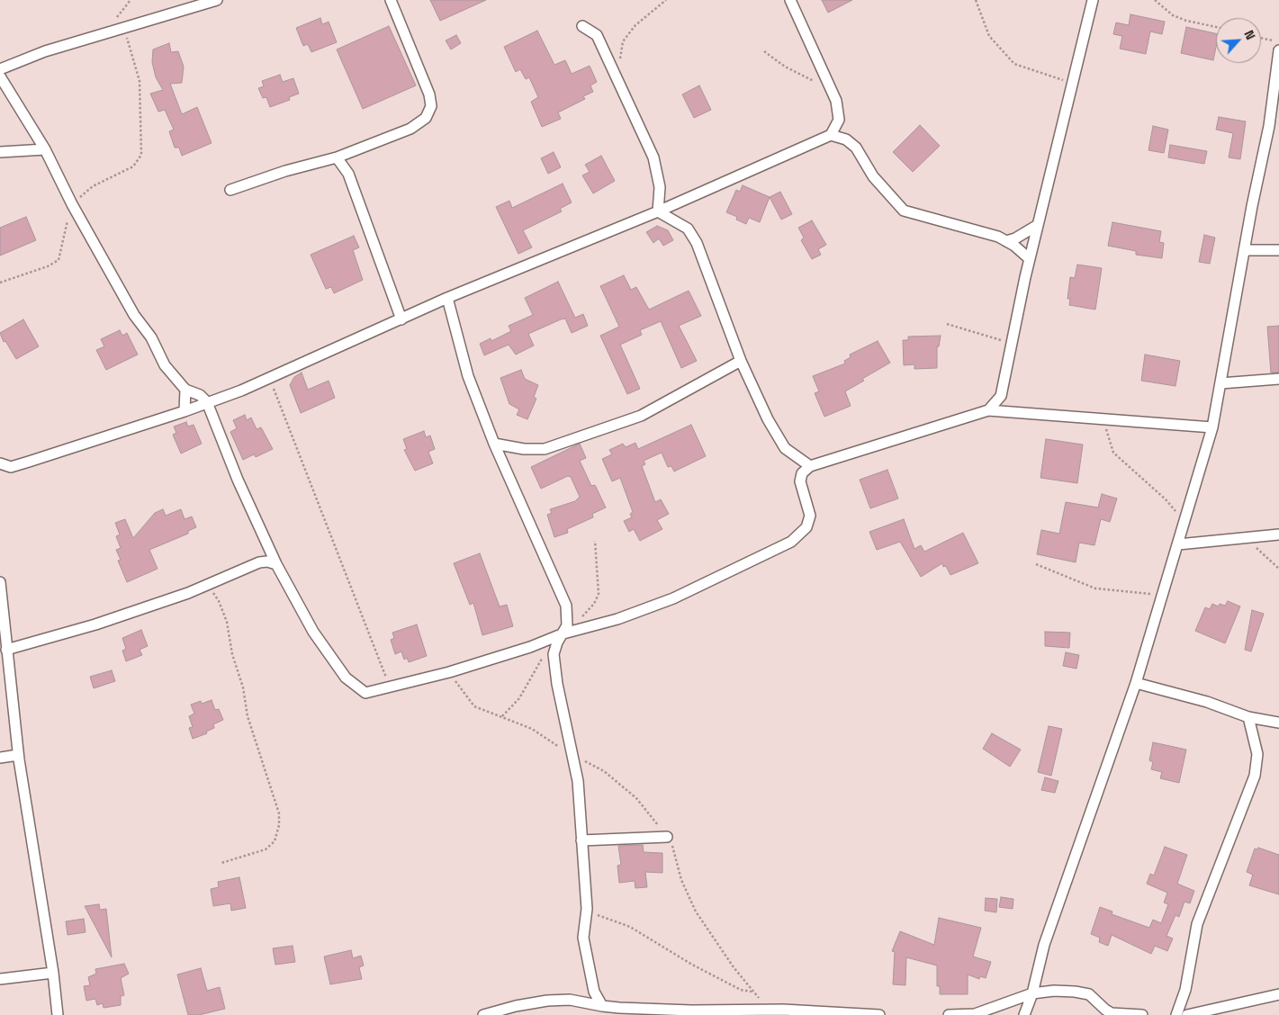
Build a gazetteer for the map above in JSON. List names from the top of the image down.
{
  "north": "top right"
}
